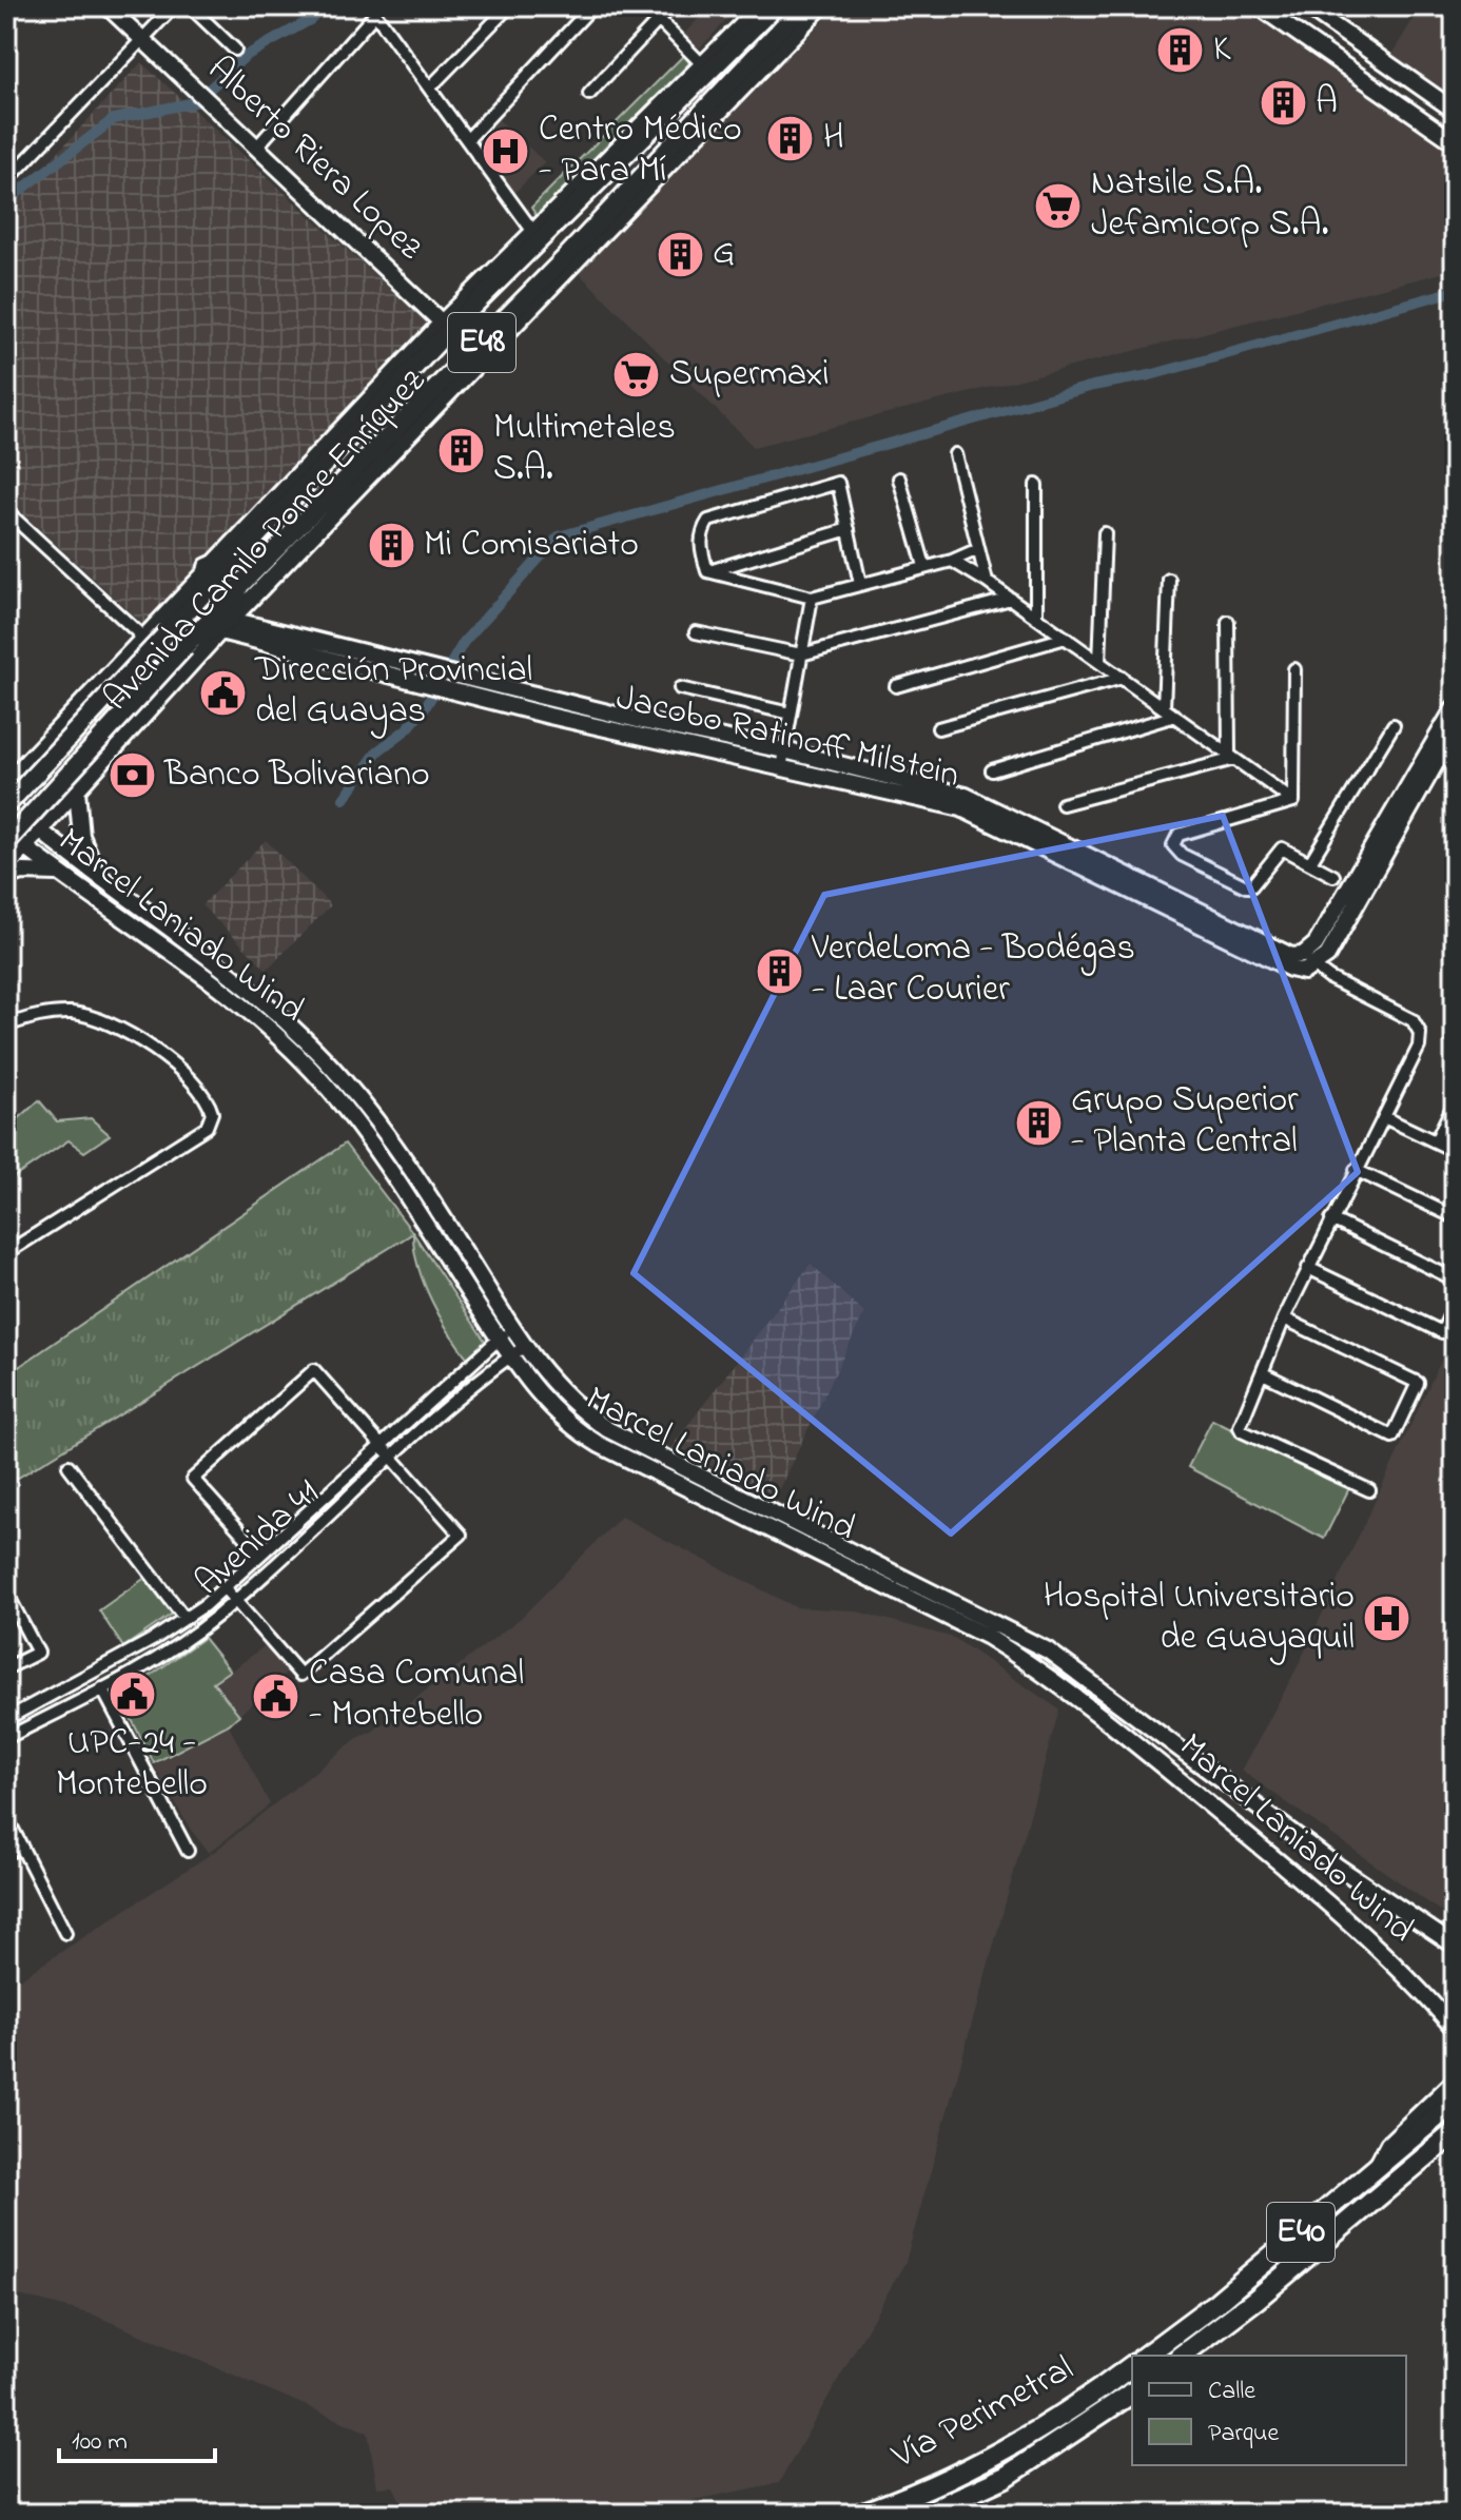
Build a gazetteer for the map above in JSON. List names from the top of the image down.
{
  "streets": {
    "highway": ["E40", "Vía Perimetral"],
    "main road": [
      "Alberto Riera Lopez",
      "E48",
      "Avenida Camilo Ponce Enríquez",
      "Jacobo Ratinoff Milstein",
      "Marcel Laniado Wind"
    ],
    "street": ["Avenida 41"]
  },
  "crossings": [
    ["Alberto Riera Lopez", "Avenida Camilo Ponce Enríquez"],
    ["Avenida Camilo Ponce Enríquez", "Jacobo Ratinoff Milstein"],
    ["Avenida Camilo Ponce Enríquez", "Marcel Laniado Wind"],
    ["Marcel Laniado Wind", "Avenida 41"]
  ],
  "places": {
    "building": [
      "K",
      "A",
      "H",
      "G",
      "Multimetales S.A.",
      "Mi Comisariato",
      "VerdeLoma - Bodégas - Laar Courier",
      "Grupo Superior - Planta Central"
    ],
    "hospital": ["Centro Médico - Para Mí", "Hospital Universitario de Guayaquil"],
    "supermarket": ["Natsile S.A. Jefamicorp S.A.", "Supermaxi"],
    "public building": ["Dirección Provincial del Guayas", "UPC-24 - Montebello", "Casa Comunal - Montebello"],
    "bank": ["Banco Bolivariano"]
  },
  "legend": ["Calle", "Parque"],
  "scale_bar": "100 m"
}
